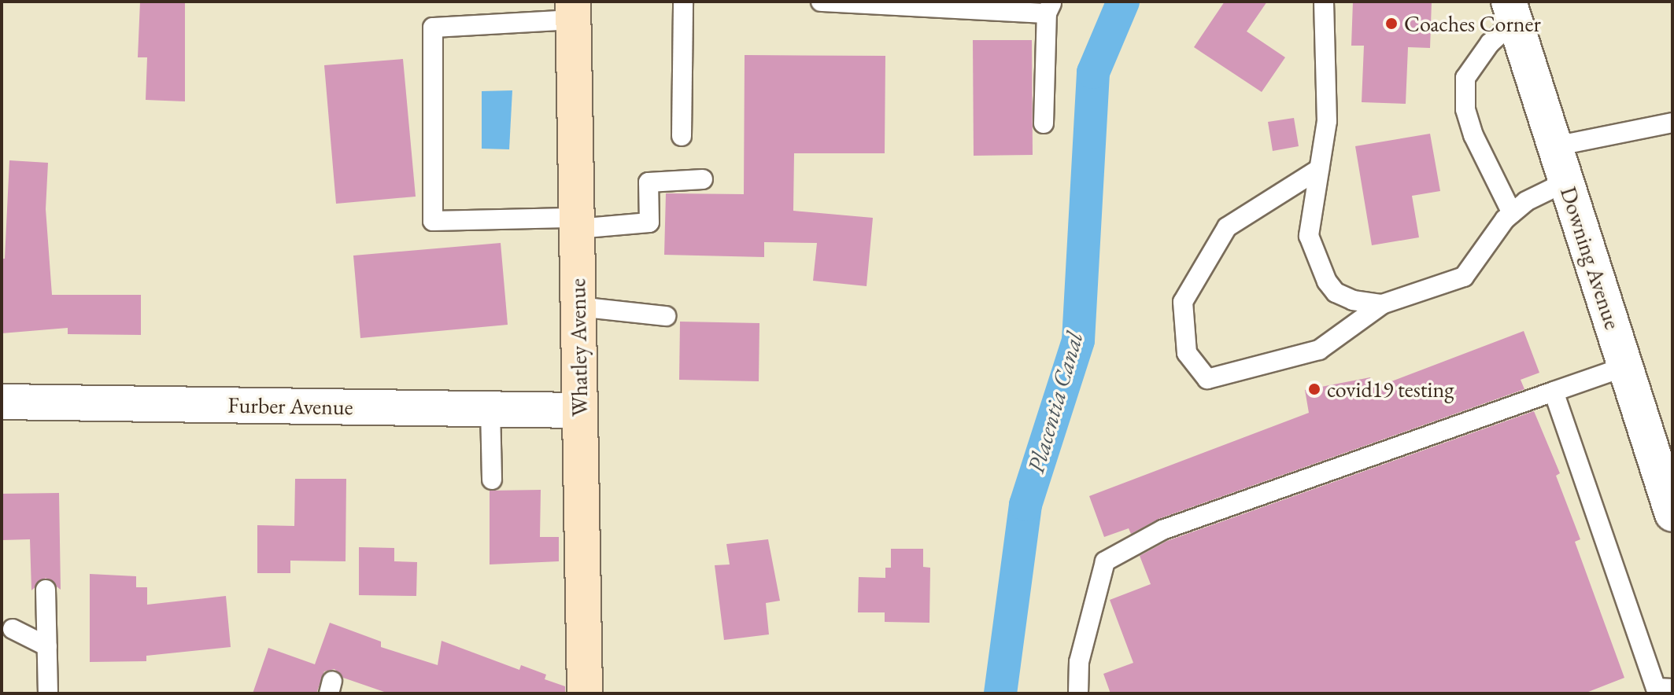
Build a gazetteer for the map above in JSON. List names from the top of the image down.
{
  "streets": {
    "street": ["Downing Avenue", "Whatley Avenue", "Furber Avenue"]
  },
  "crossings": [
    ["Whatley Avenue", "Furber Avenue"]
  ],
  "water": ["Placentia Canal"],
  "places": ["Coaches Corner", "covid19 testing"]
}
